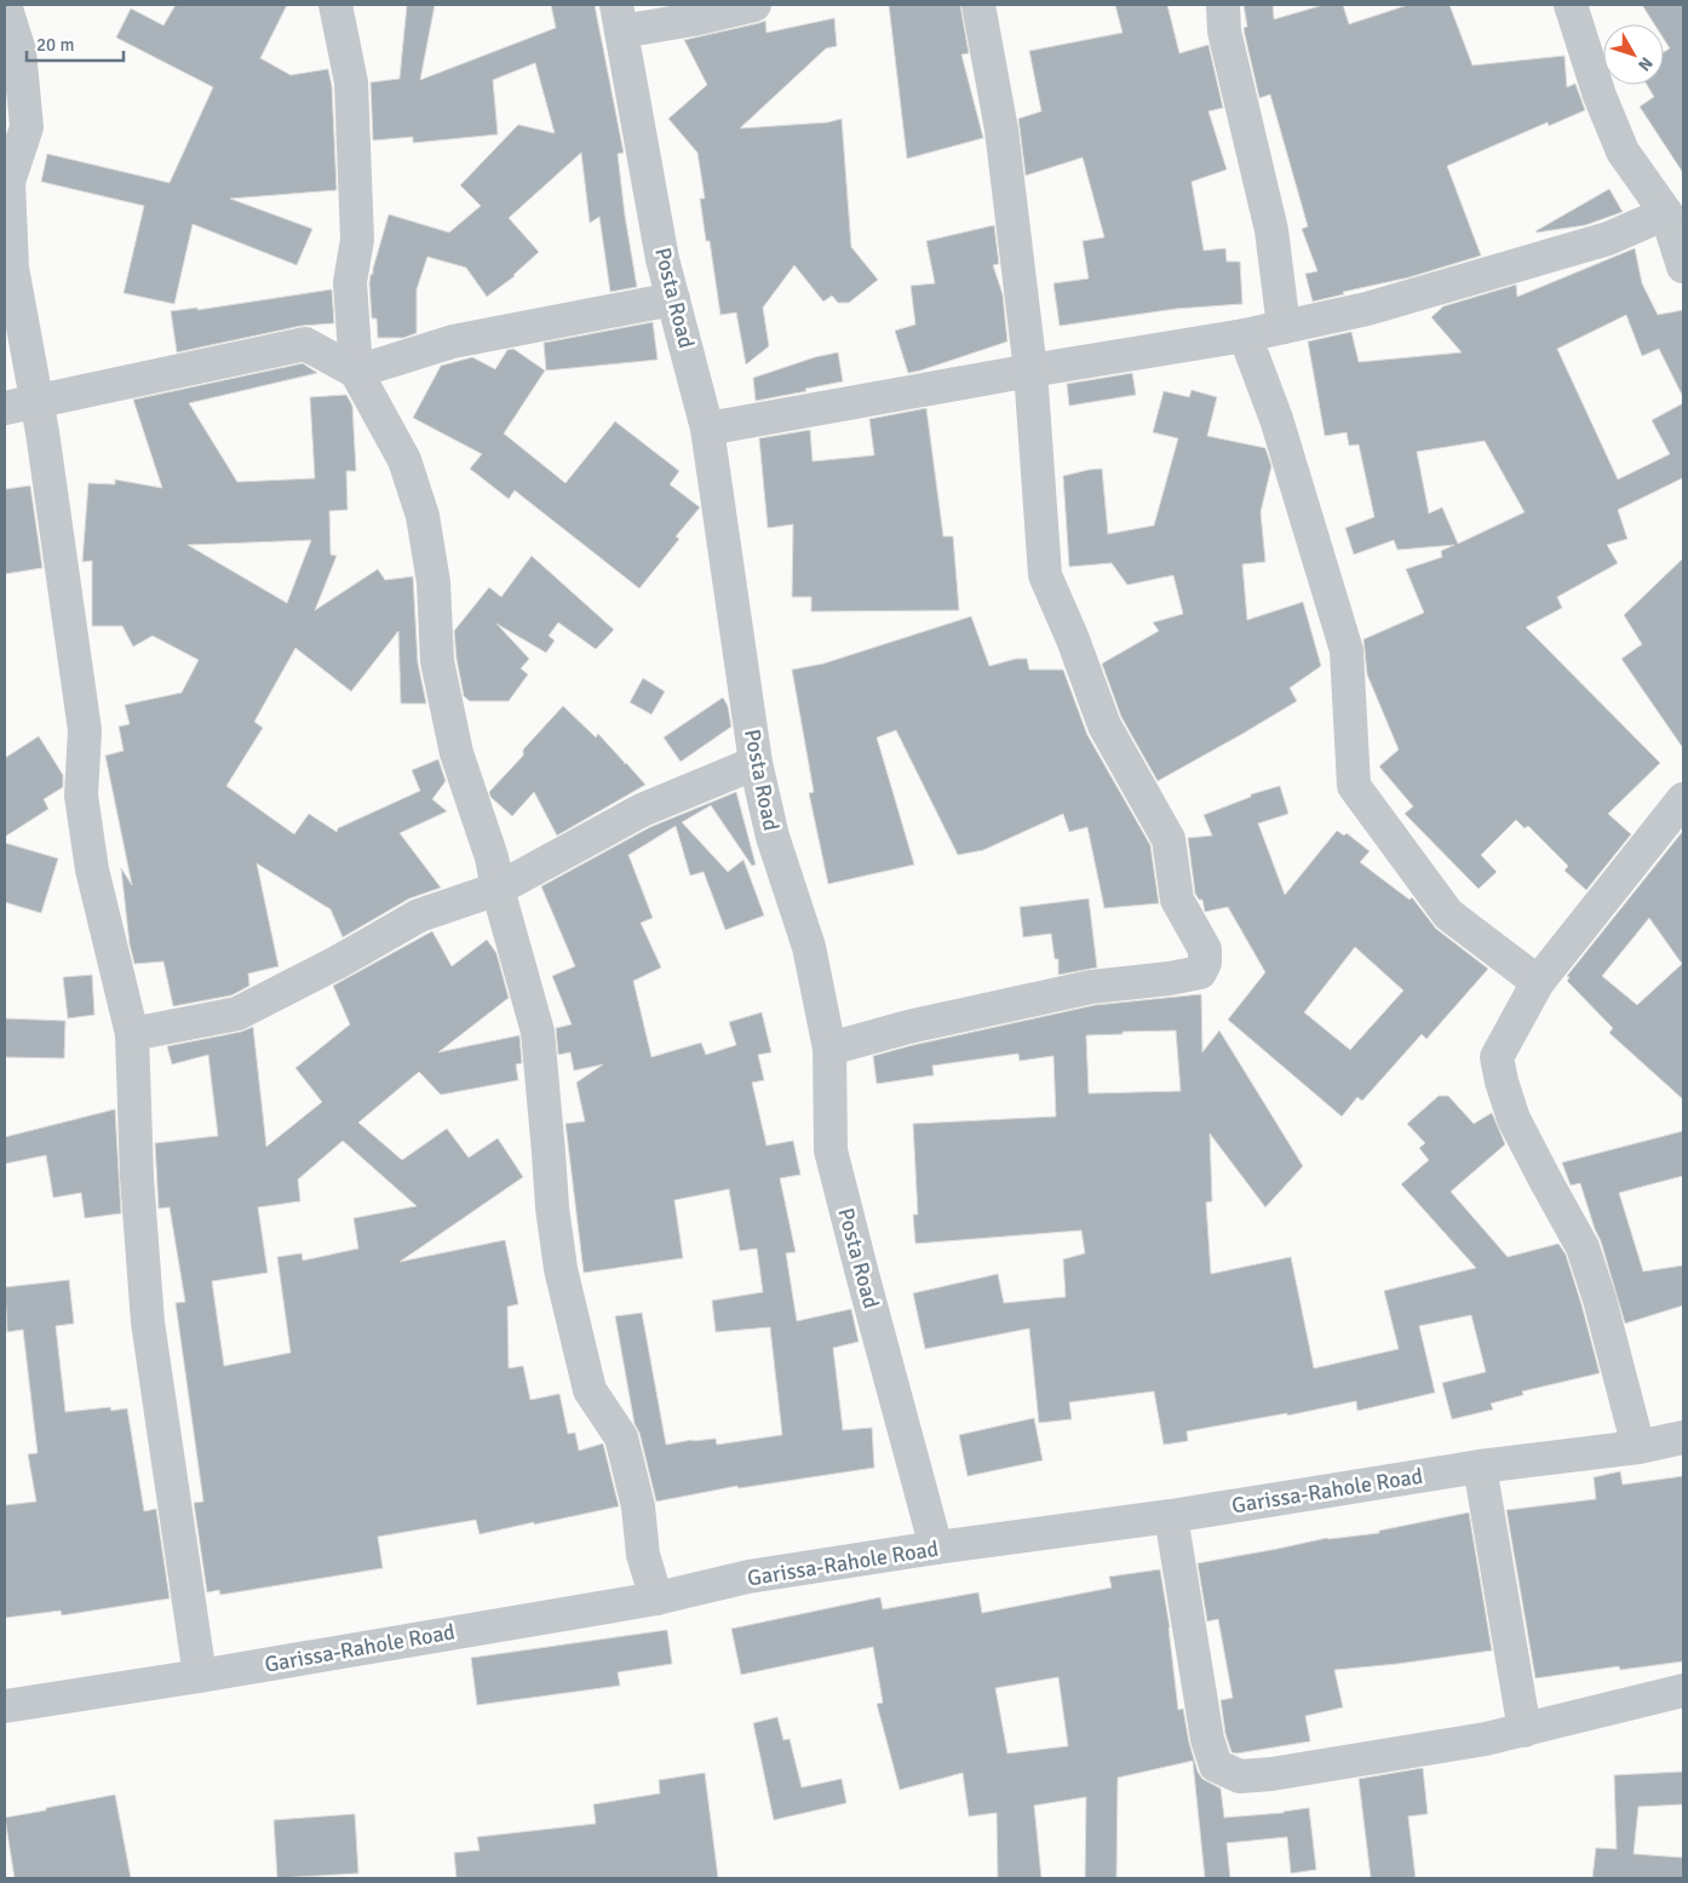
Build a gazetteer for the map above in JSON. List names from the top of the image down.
{
  "streets": {
    "street": ["Posta Road", "Garissa-Rahole Road"]
  },
  "crossings": [
    ["Posta Road", "Garissa-Rahole Road"]
  ],
  "scale_bar": "20 m",
  "north": "bottom right"
}
